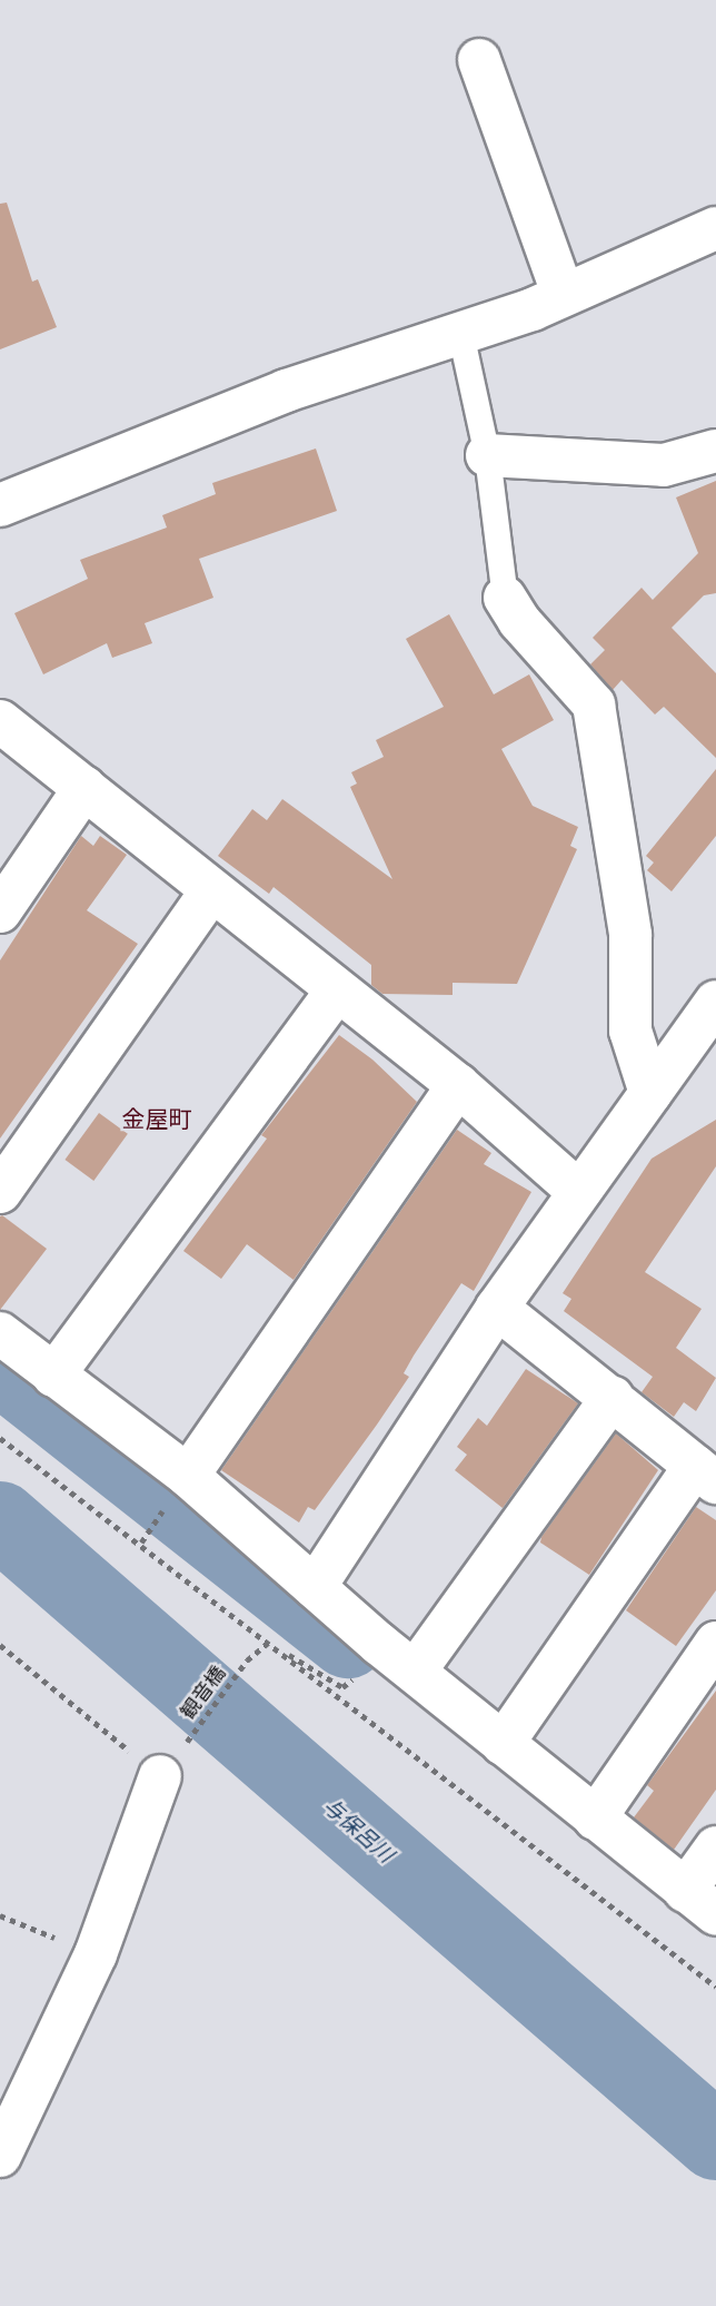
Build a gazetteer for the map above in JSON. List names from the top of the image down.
{
  "streets": {
    "path": ["観音橋"]
  },
  "districts": ["金屋町"],
  "water": ["与保呂川"]
}
